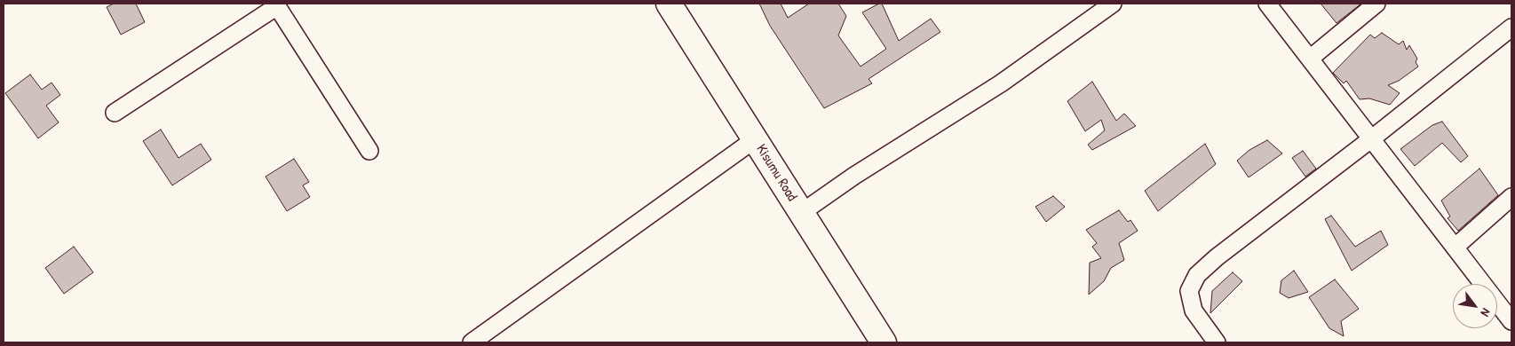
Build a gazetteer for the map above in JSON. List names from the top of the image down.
{
  "streets": {
    "highway": ["Kisumu Road"]
  },
  "north": "bottom right"
}
